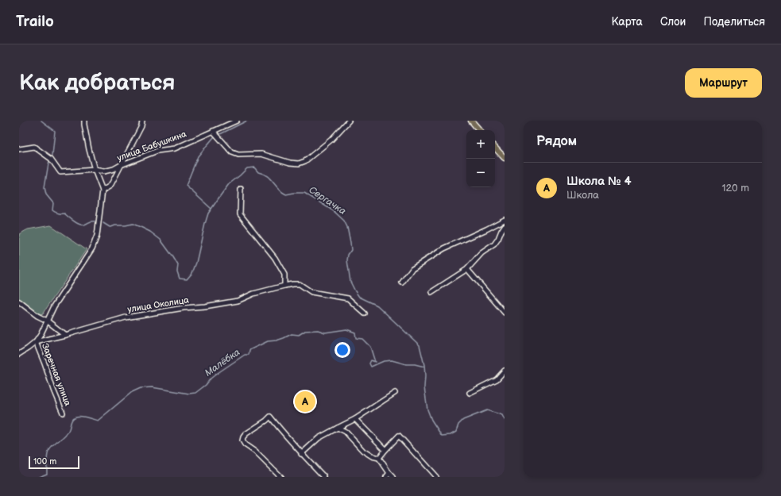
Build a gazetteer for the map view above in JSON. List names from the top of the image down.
{
  "streets": {
    "street": ["улица Бабушкина", "улица Околица", "Заречная улица"]
  },
  "crossings": [
    ["улица Околица", "Заречная улица"]
  ],
  "water": ["Сергачка", "Малёбка"],
  "scale_bar": "100 m",
  "page": {
    "header": "Trailo",
    "nav": ["Карта", "Слои", "Поделиться"],
    "buttons": "Маршрут",
    "title": "Как добраться",
    "heading": "Рядом",
    "map_buttons": ["+", "−"],
    "list": [
      {
        "mark": "A",
        "name": "Школа № 4",
        "note": "Школа",
        "value": "120 m"
      }
    ],
    "pins": "A",
    "scale": "100 m"
  }
}
